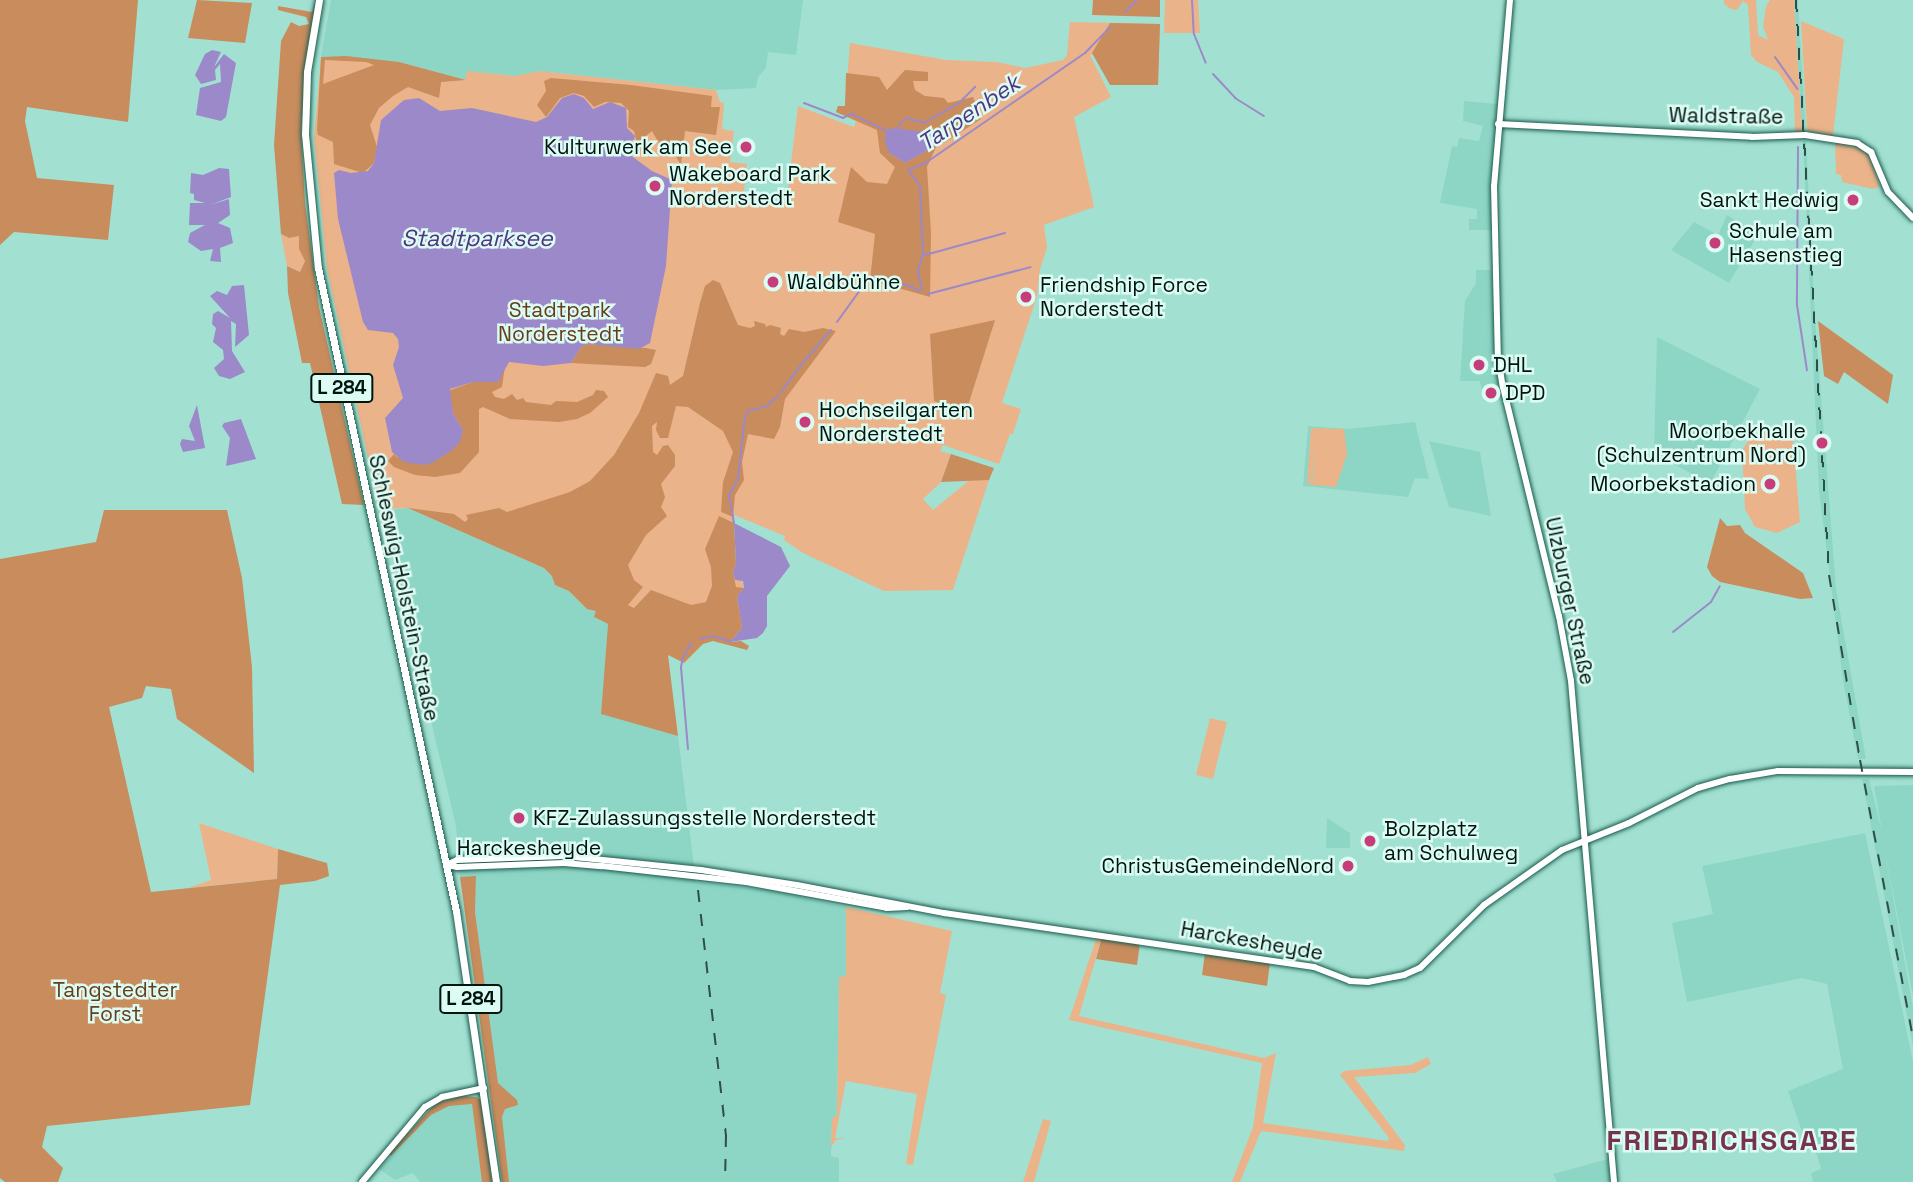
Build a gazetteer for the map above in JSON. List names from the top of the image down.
{
  "streets": {
    "main road": [
      "Waldstraße",
      "L 284",
      "Schleswig-Holstein-Straße",
      "Ulzburger Straße",
      "Harckesheyde"
    ]
  },
  "crossings": [
    ["Waldstraße", "Ulzburger Straße"],
    ["Schleswig-Holstein-Straße", "Harckesheyde"],
    ["Ulzburger Straße", "Harckesheyde"]
  ],
  "districts": ["FRIEDRICHSGABE"],
  "water": ["Tarpenbek", "Stadtparksee"],
  "parks": ["Stadtpark Norderstedt", "Tangstedter Forst"],
  "places": [
    "Kulturwerk am See",
    "Wakeboard Park Norderstedt",
    "Sankt Hedwig",
    "Schule am Hasenstieg",
    "Waldbühne",
    "Friendship Force Norderstedt",
    "DHL",
    "DPD",
    "Hochseilgarten Norderstedt",
    "Moorbekhalle (Schulzentrum Nord)",
    "Moorbekstadion",
    "KFZ-Zulassungsstelle Norderstedt",
    "Bolzplatz am Schulweg",
    "ChristusGemeindeNord"
  ]
}
